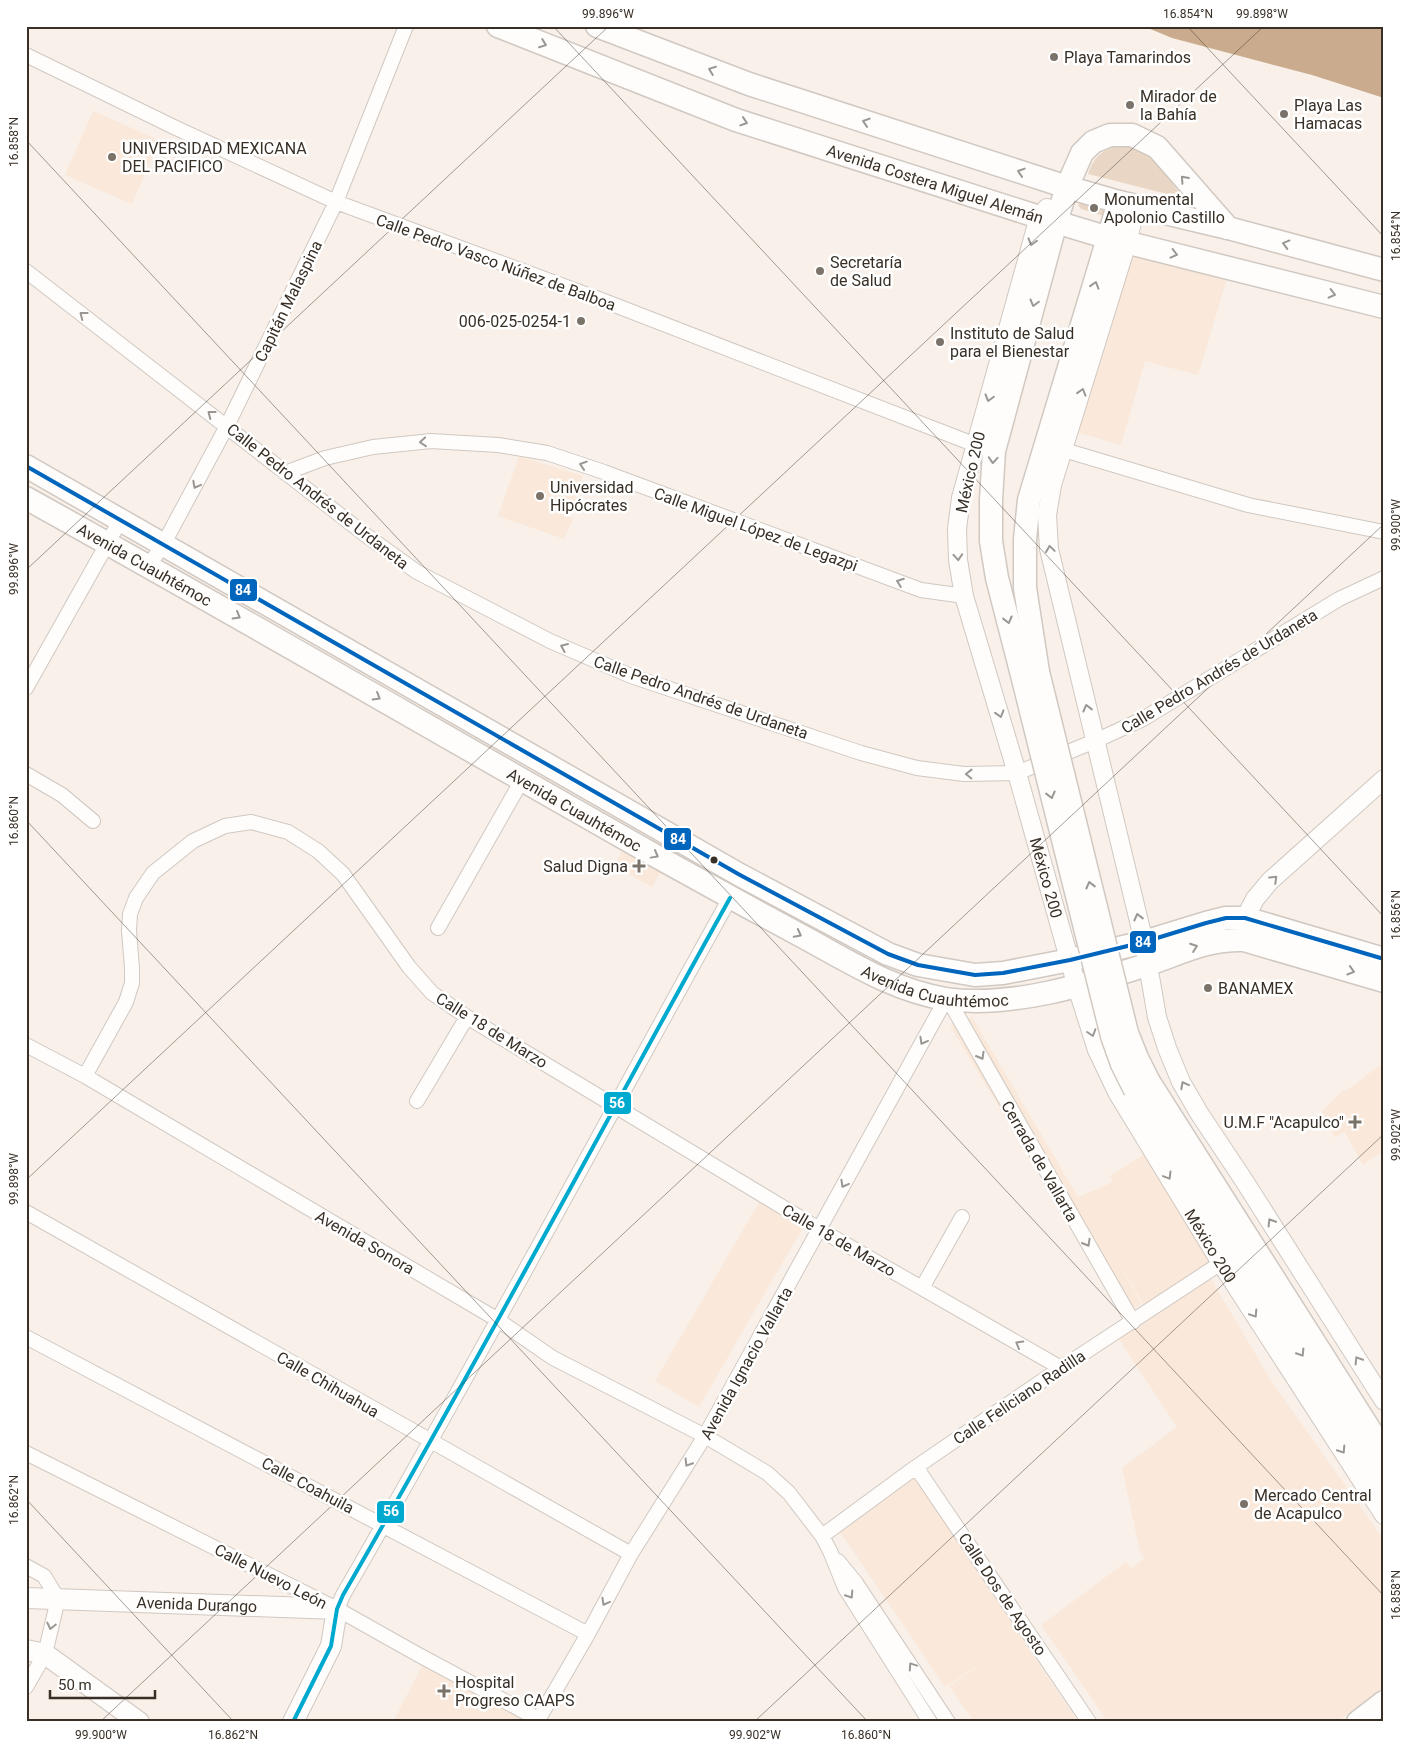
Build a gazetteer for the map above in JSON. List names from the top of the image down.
{
  "streets": {
    "main road": [
      "Avenida Costera Miguel Alemán",
      "México 200",
      "Avenida Cuauhtémoc",
      "Avenida Durango"
    ],
    "street": [
      "Calle Pedro Vasco Núñez de Balboa",
      "Capitán Malaspina",
      "Calle Pedro Andrés de Urdaneta",
      "Calle Miguel López de Legazpi",
      "Calle 18 de Marzo",
      "Cerrada de Vallarta",
      "Avenida Sonora",
      "Avenida Ignacio Vallarta",
      "Calle Chihuahua",
      "Calle Feliciano Radilla",
      "Calle Coahuila",
      "Calle Nuevo León",
      "Calle Dos de Agosto"
    ]
  },
  "crossings": [
    ["Avenida Costera Miguel Alemán", "México 200"],
    ["Calle Pedro Vasco Núñez de Balboa", "Capitán Malaspina"],
    ["Calle Pedro Vasco Núñez de Balboa", "México 200"],
    ["Capitán Malaspina", "Calle Pedro Andrés de Urdaneta"],
    ["Capitán Malaspina", "Avenida Cuauhtémoc"],
    ["México 200", "Calle Pedro Andrés de Urdaneta"],
    ["México 200", "Calle Miguel López de Legazpi"],
    ["México 200", "Avenida Cuauhtémoc"],
    ["México 200", "Calle Feliciano Radilla"],
    ["Calle Pedro Andrés de Urdaneta", "Calle Miguel López de Legazpi"],
    ["Avenida Cuauhtémoc", "Cerrada de Vallarta"],
    ["Avenida Cuauhtémoc", "Avenida Ignacio Vallarta"],
    ["Calle 18 de Marzo", "Avenida Sonora"],
    ["Calle 18 de Marzo", "Avenida Ignacio Vallarta"],
    ["Calle 18 de Marzo", "Calle Feliciano Radilla"],
    ["Cerrada de Vallarta", "Avenida Ignacio Vallarta"],
    ["Cerrada de Vallarta", "Calle Feliciano Radilla"],
    ["Avenida Sonora", "Avenida Ignacio Vallarta"],
    ["Avenida Sonora", "Calle Feliciano Radilla"],
    ["Avenida Ignacio Vallarta", "Calle Chihuahua"],
    ["Avenida Ignacio Vallarta", "Calle Coahuila"],
    ["Avenida Ignacio Vallarta", "Calle Nuevo León"],
    ["Calle Feliciano Radilla", "Calle Dos de Agosto"],
    ["Calle Nuevo León", "Avenida Durango"]
  ],
  "one_way": [
    "Calle Pedro Andrés de Urdaneta",
    "Calle Miguel López de Legazpi",
    "Cerrada de Vallarta",
    "Avenida Ignacio Vallarta"
  ],
  "places": {
    "other": [
      "Playa Tamarindos",
      "Mirador de la Bahía",
      "Playa Las Hamacas",
      "UNIVERSIDAD MEXICANA DEL PACIFICO",
      "Monumental Apolonio Castillo",
      "Secretaría de Salud",
      "006-025-0254-1",
      "Instituto de Salud para el Bienestar",
      "Universidad Hipócrates",
      "BANAMEX",
      "Mercado Central de Acapulco"
    ],
    "health": ["Salud Digna", "U.M.F \"Acapulco\"", "Hospital Progreso CAAPS"]
  },
  "lines": ["transit line 84", "transit line 56"],
  "scale_bar": "50 m",
  "coordinates": [
    "99.896°W",
    "16.854°N",
    "99.898°W",
    "16.858°N",
    "99.900°W",
    "16.860°N",
    "16.856°N",
    "99.902°W",
    "16.862°N"
  ]
}
